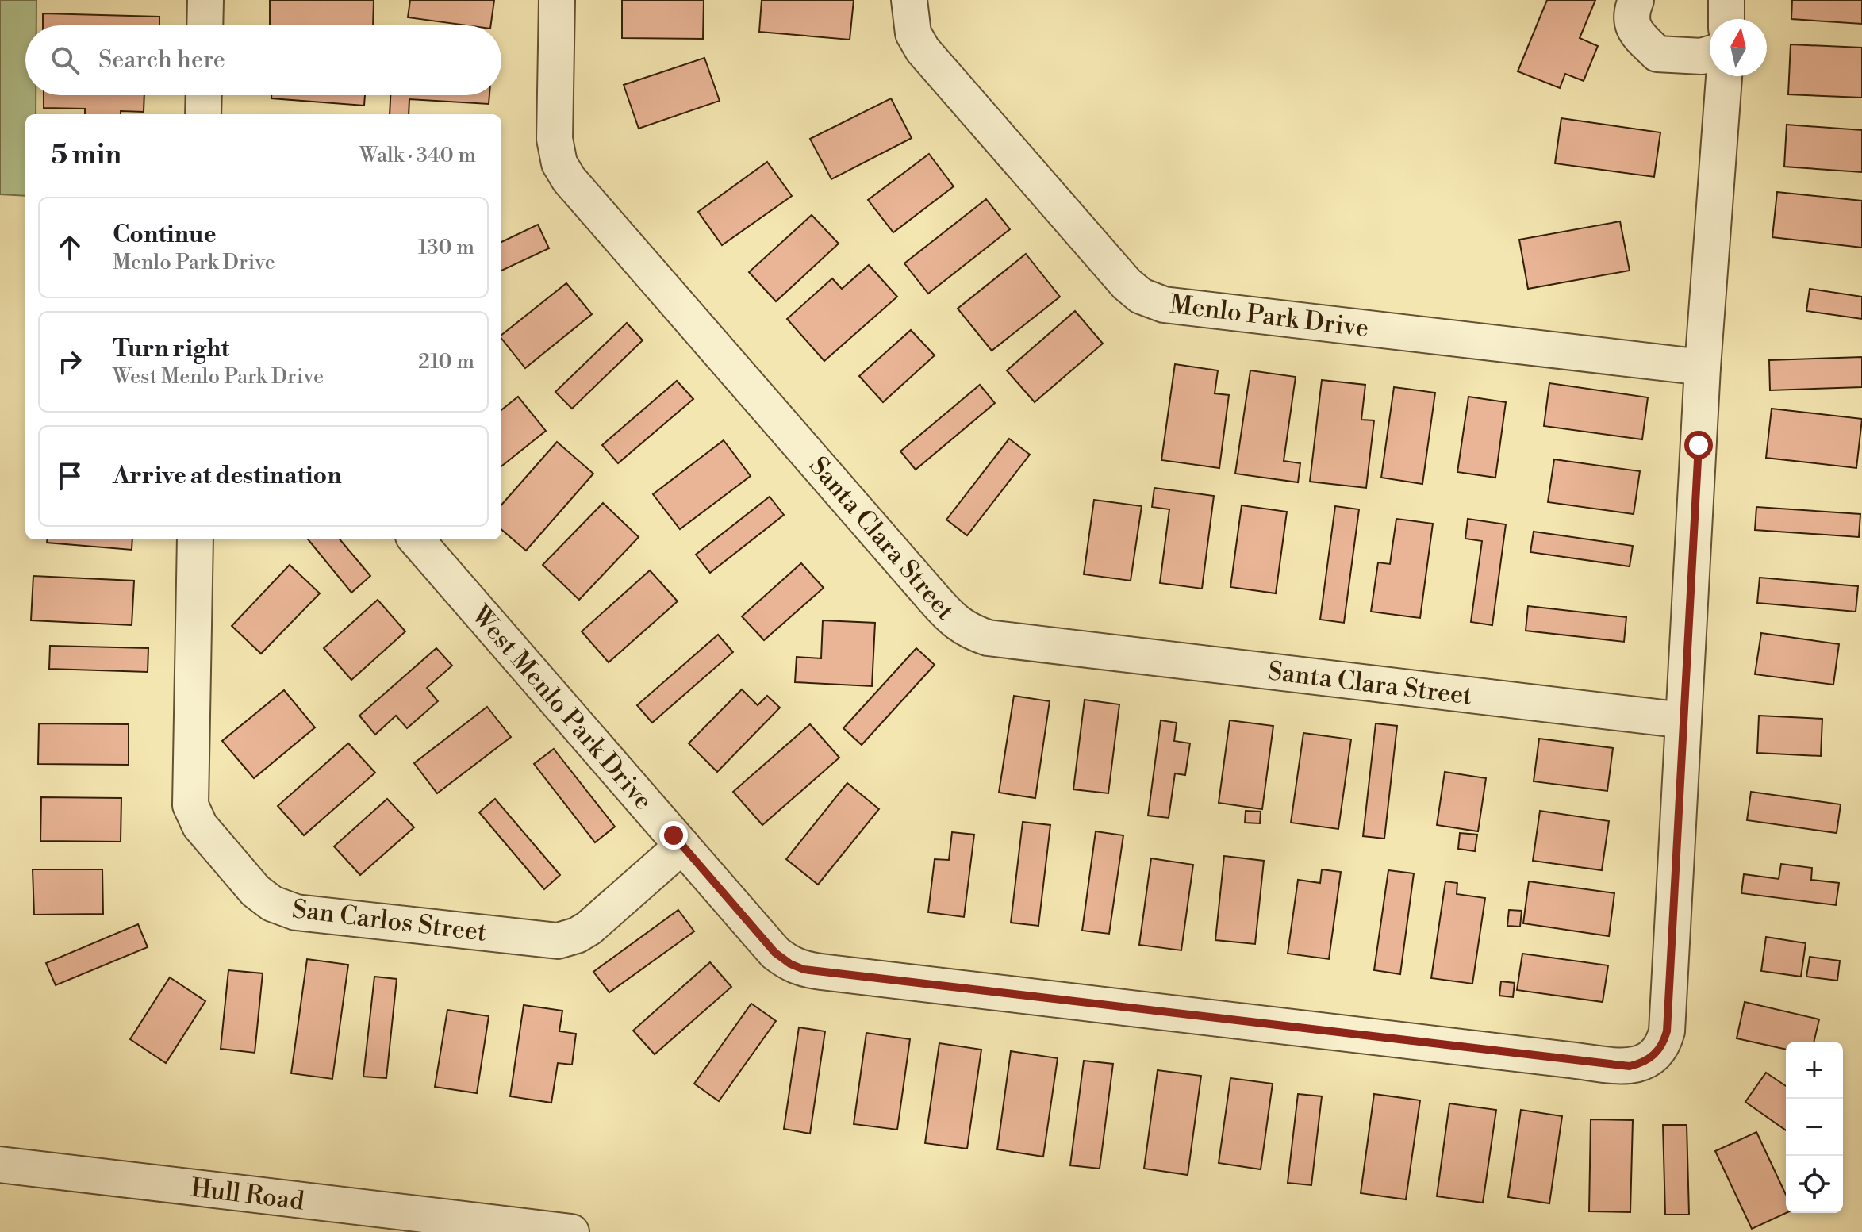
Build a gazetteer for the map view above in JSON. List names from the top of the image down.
{
  "streets": {
    "street": [
      "Menlo Park Drive",
      "Santa Clara Street",
      "West Menlo Park Drive",
      "San Carlos Street",
      "Hull Road"
    ]
  },
  "crossings": [
    ["Santa Clara Street", "West Menlo Park Drive"],
    ["West Menlo Park Drive", "San Carlos Street"]
  ],
  "north": "top",
  "page": {
    "search": "Search here",
    "heading": ["5 min", "Walk · 340 m"],
    "list": [
      ["Continue", "Menlo Park Drive", "130 m"],
      ["Turn right", "West Menlo Park Drive", "210 m"],
      "Arrive at destination"
    ],
    "map_buttons": ["+", "−"]
  }
}
